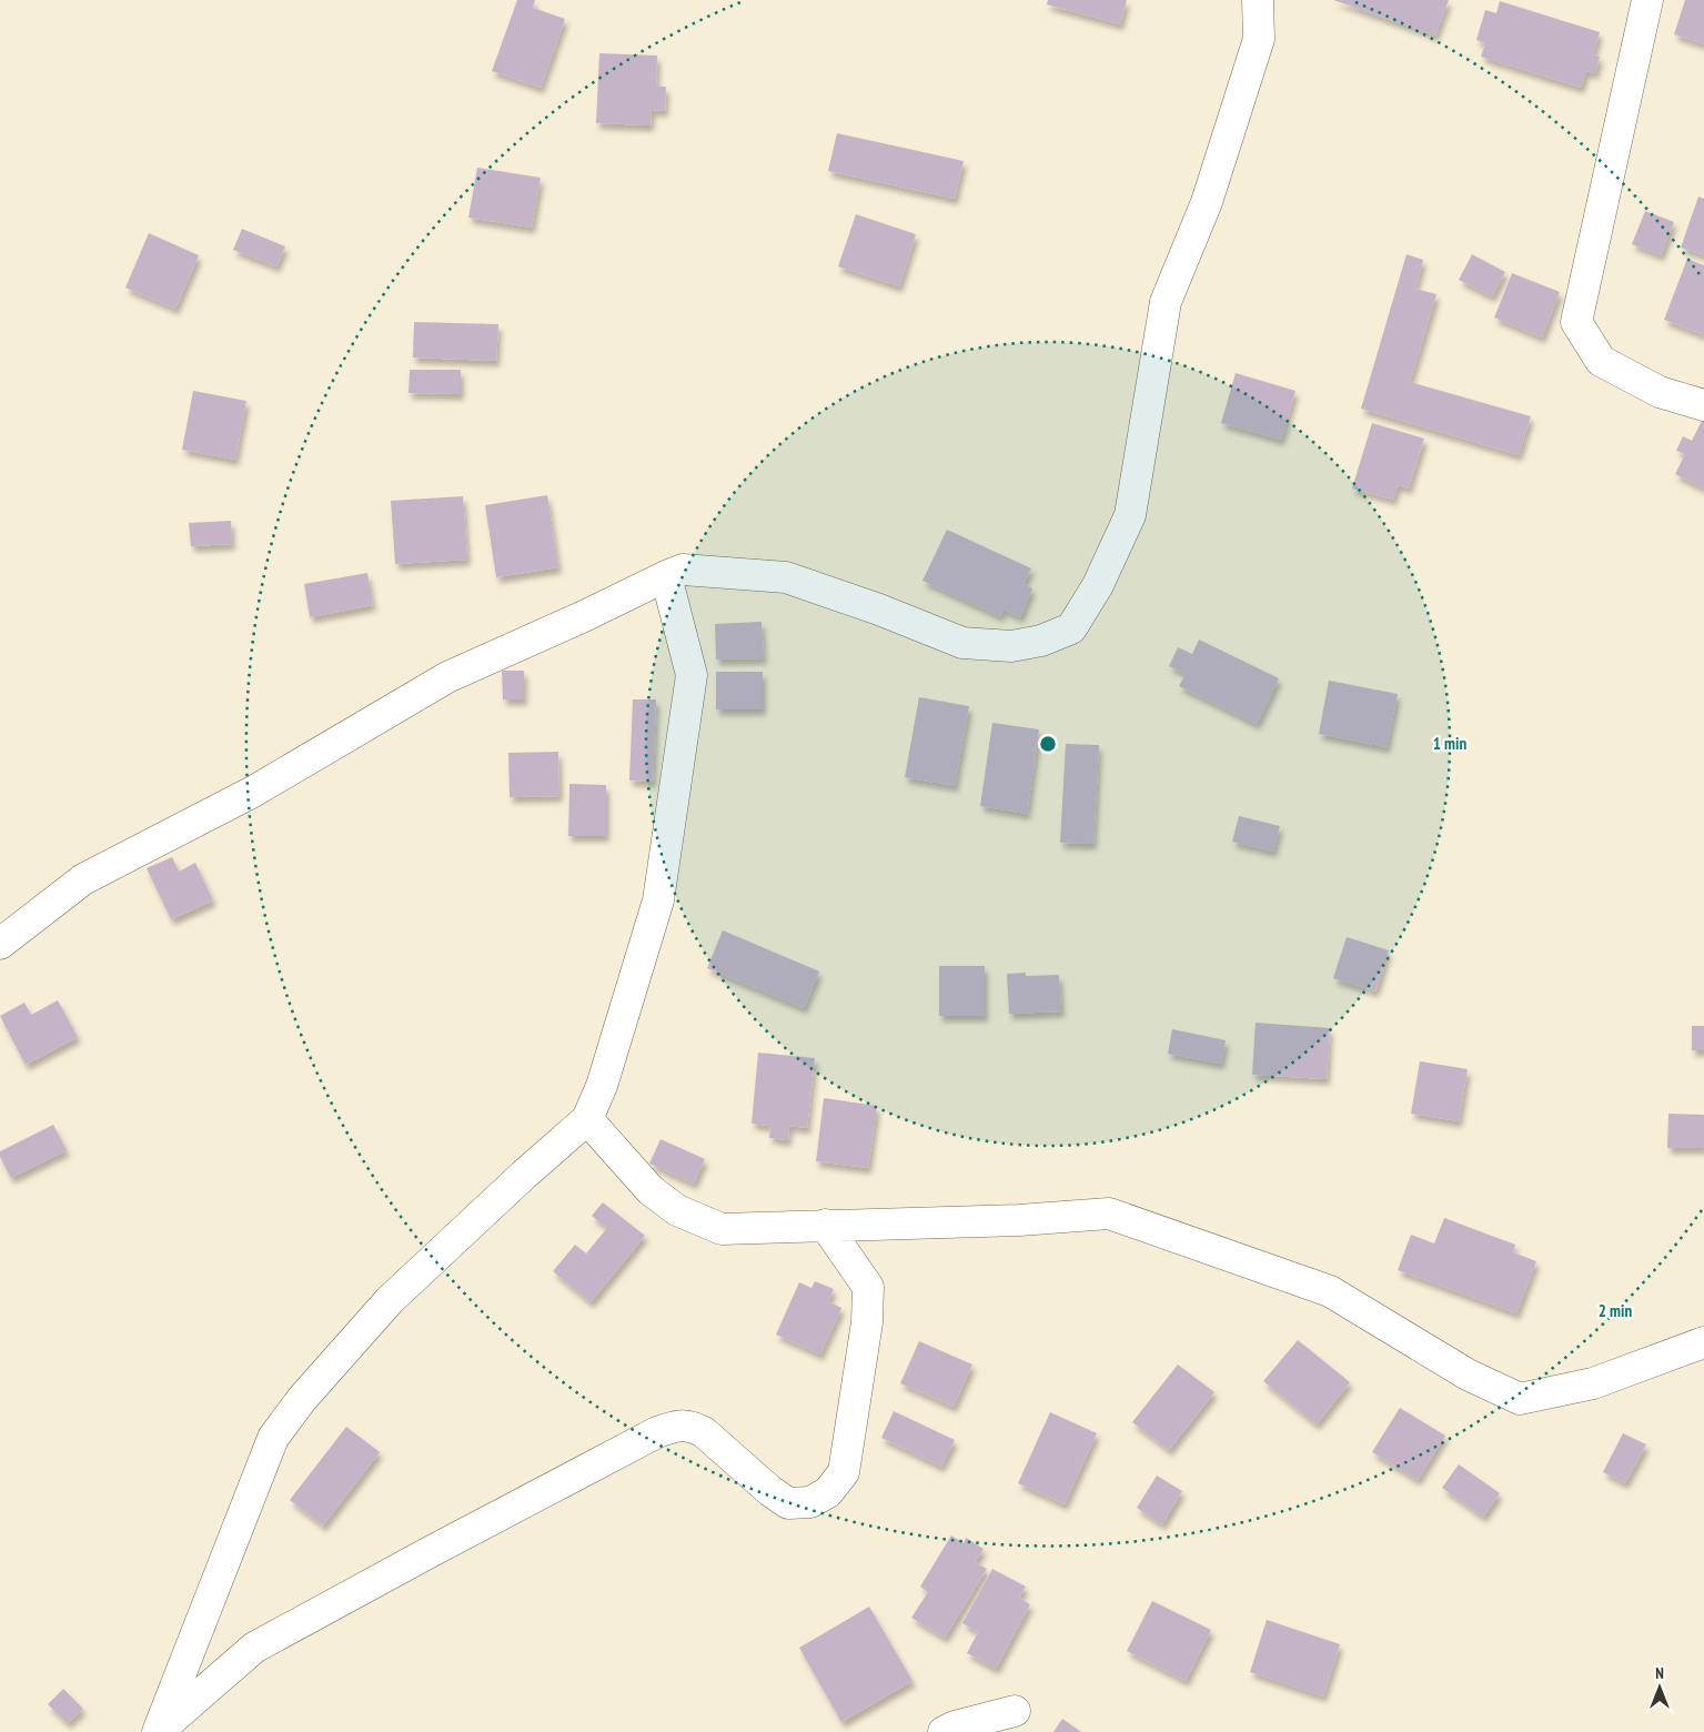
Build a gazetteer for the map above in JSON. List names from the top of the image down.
{
  "north": "top",
  "rings": ["1 min", "2 min"]
}
